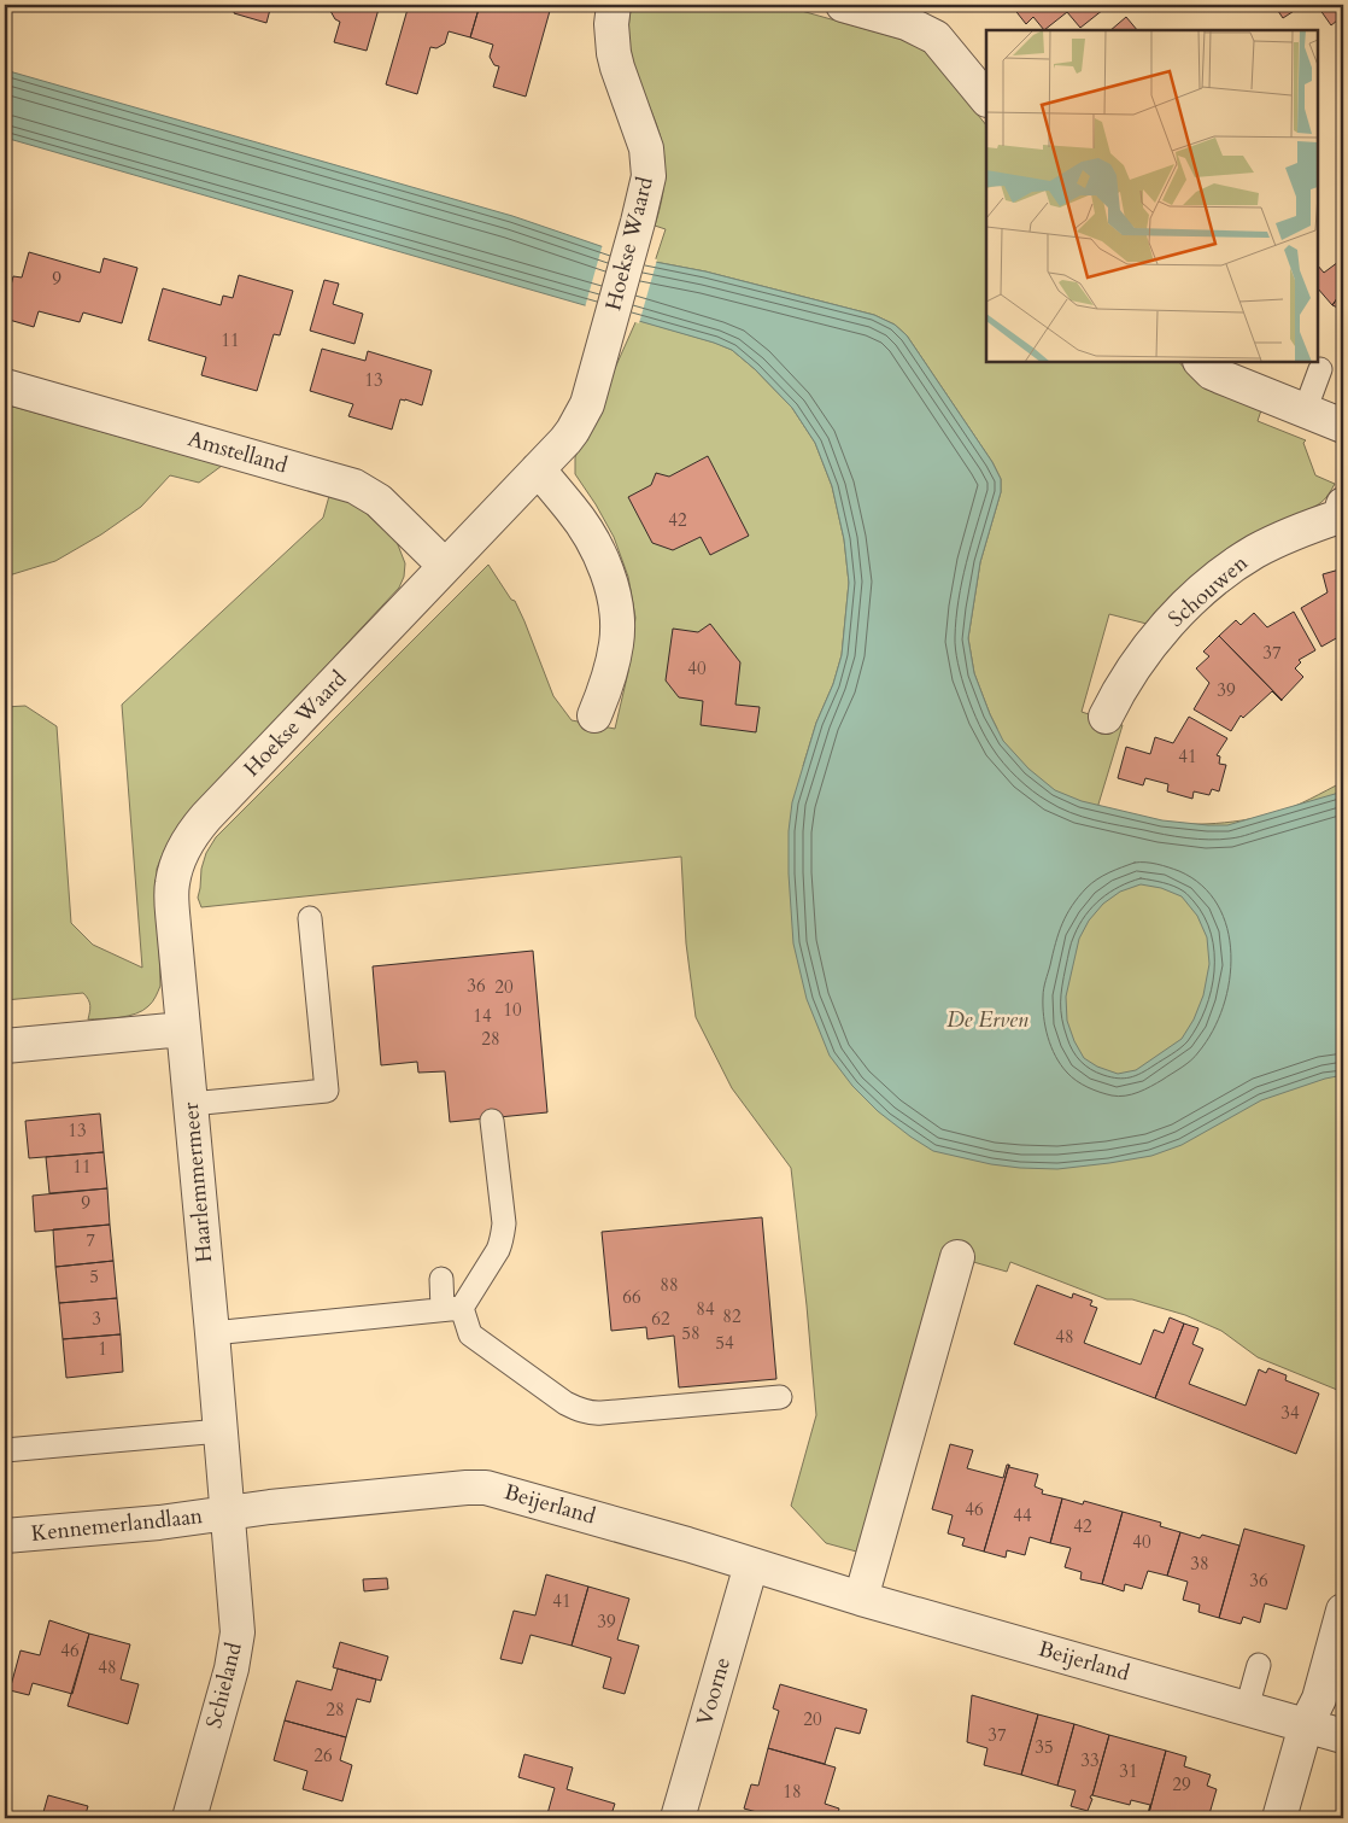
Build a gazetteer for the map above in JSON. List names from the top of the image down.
{
  "streets": {
    "street": [
      "Hoekse Waard",
      "Amstelland",
      "Schouwen",
      "Haarlemmermeer",
      "Beijerland",
      "Kennemerlandlaan",
      "Schieland",
      "Voorne"
    ]
  },
  "crossings": [
    ["Hoekse Waard", "Amstelland"],
    ["Hoekse Waard", "Haarlemmermeer"],
    ["Haarlemmermeer", "Beijerland"],
    ["Haarlemmermeer", "Kennemerlandlaan"],
    ["Haarlemmermeer", "Schieland"],
    ["Beijerland", "Kennemerlandlaan"],
    ["Beijerland", "Schieland"],
    ["Beijerland", "Voorne"],
    ["Kennemerlandlaan", "Schieland"]
  ],
  "parks": ["De Erven"],
  "house_numbers": [
    "9",
    "11",
    "13",
    "42",
    "37",
    "40",
    "39",
    "41",
    "36",
    "20",
    "10",
    "14",
    "28",
    "13",
    "11",
    "9",
    "7",
    "5",
    "88",
    "66",
    "84",
    "82",
    "3",
    "62",
    "58",
    "48",
    "54",
    "1",
    "34",
    "46",
    "44",
    "42",
    "40",
    "38",
    "36",
    "41",
    "39",
    "46",
    "48",
    "28",
    "20",
    "37",
    "35",
    "26",
    "33",
    "31",
    "29",
    "18"
  ]
}
